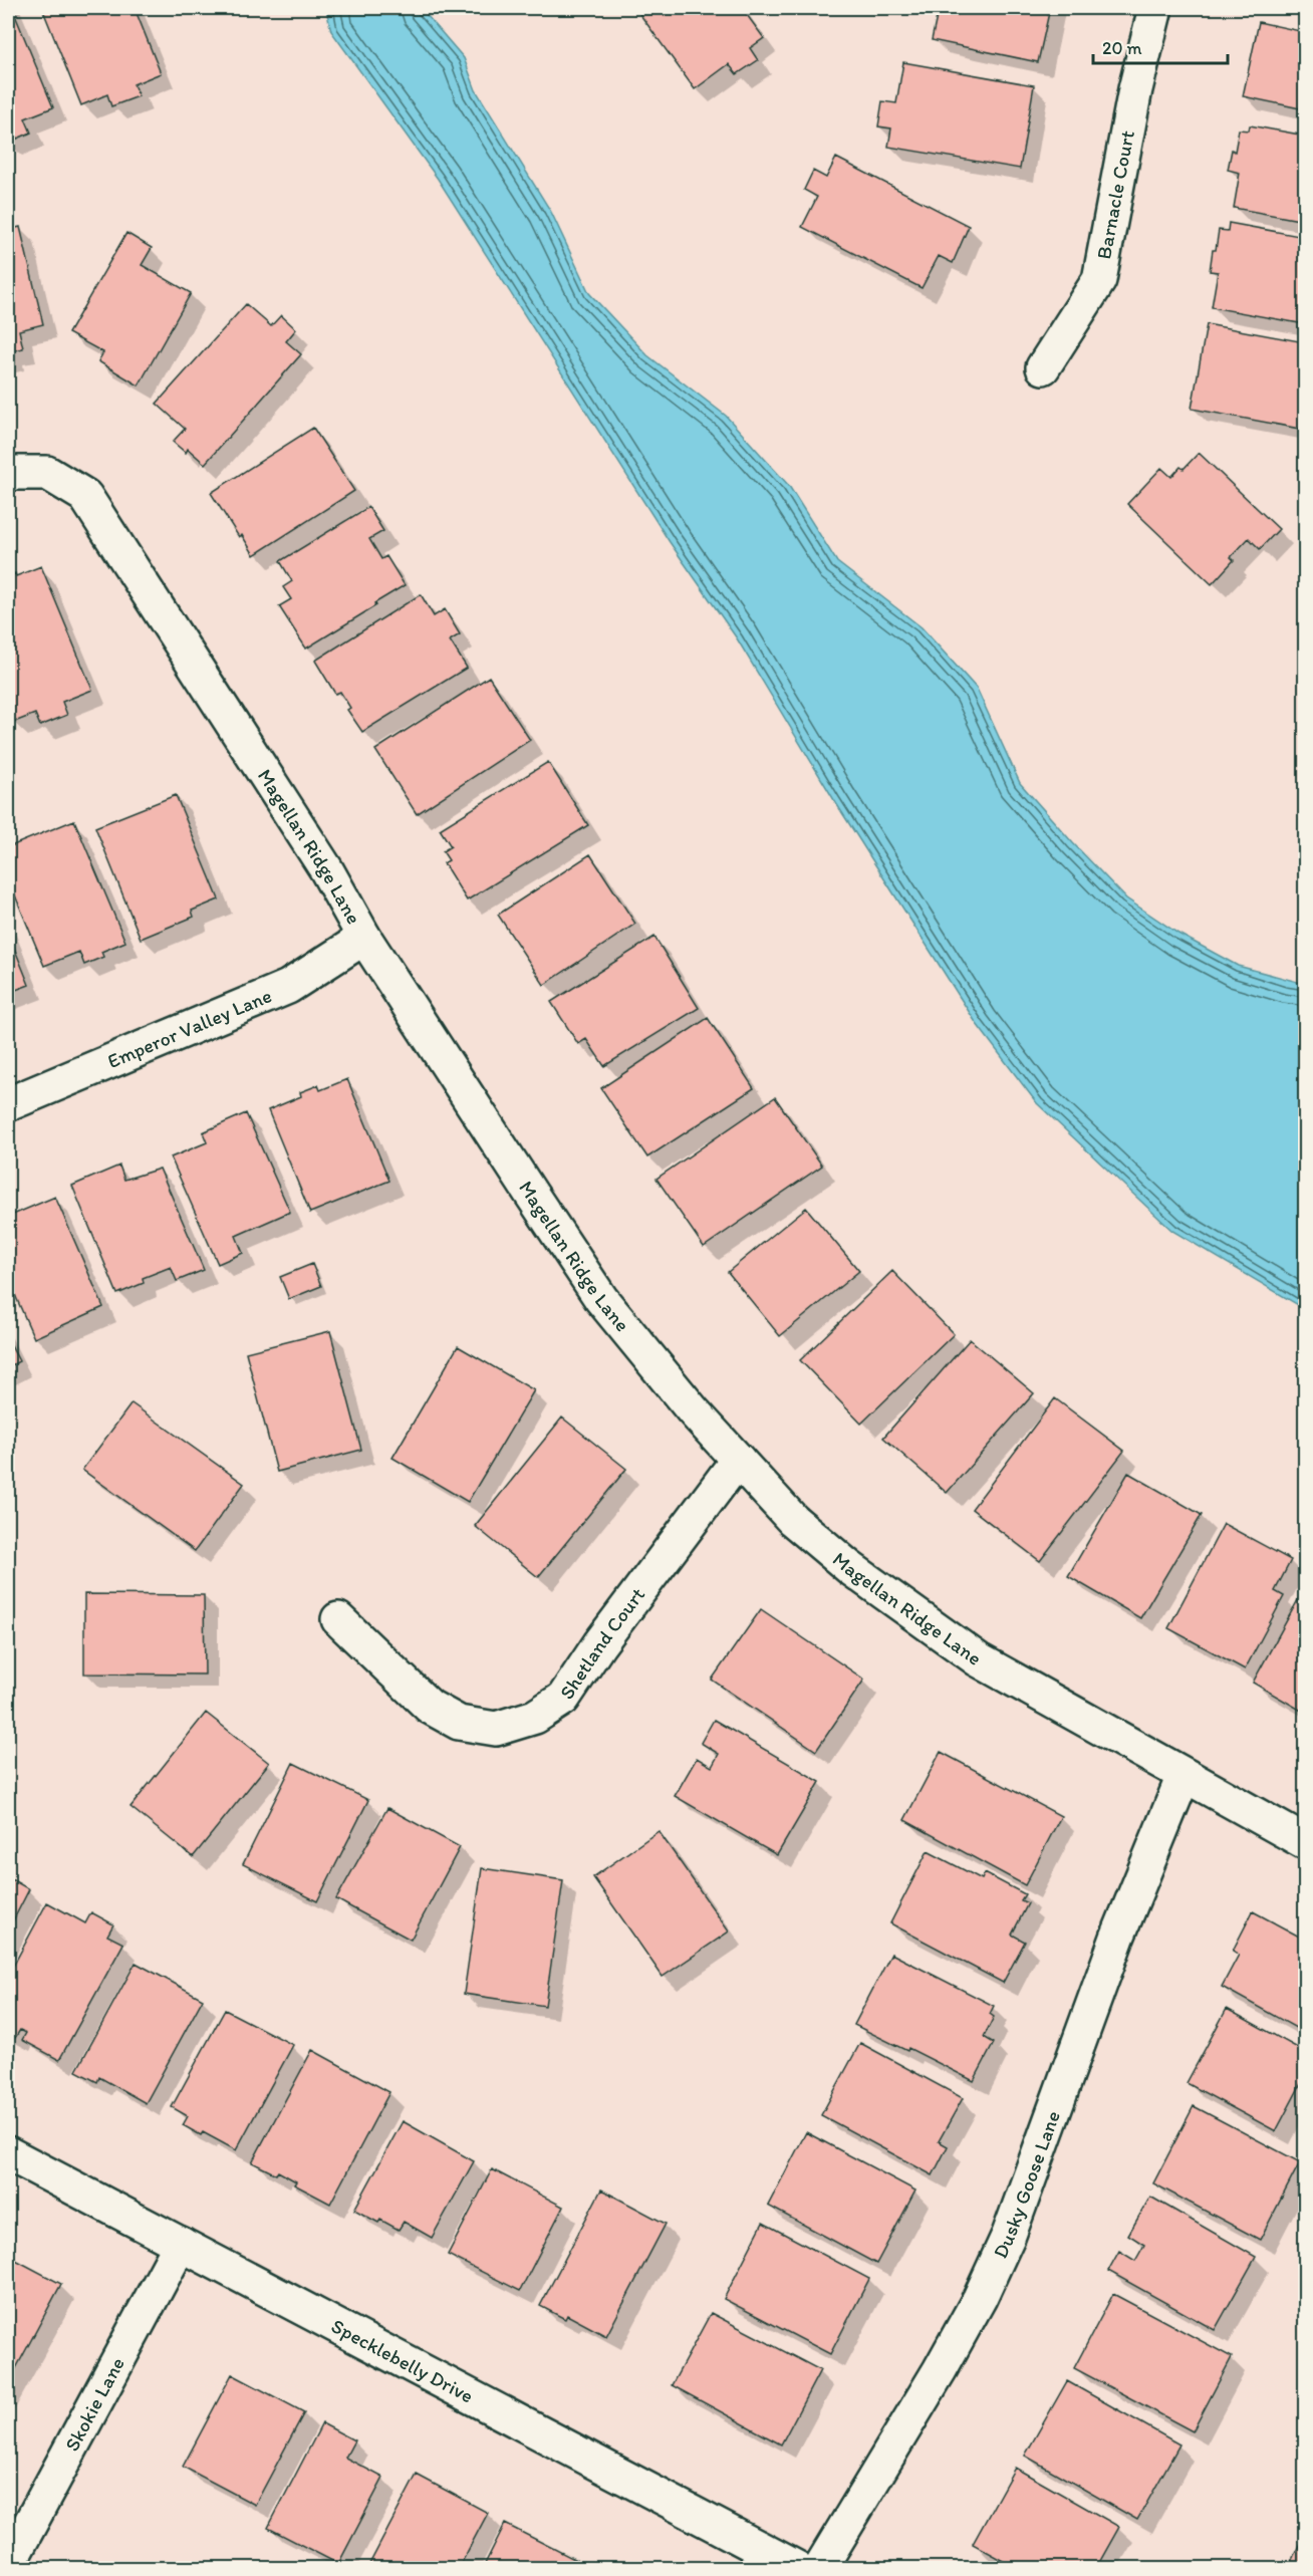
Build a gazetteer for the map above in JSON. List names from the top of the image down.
{
  "streets": {
    "street": [
      "Barnacle Court",
      "Magellan Ridge Lane",
      "Emperor Valley Lane",
      "Shetland Court",
      "Dusky Goose Lane",
      "Specklebelly Drive",
      "Skokie Lane"
    ]
  },
  "crossings": [
    ["Magellan Ridge Lane", "Emperor Valley Lane"],
    ["Magellan Ridge Lane", "Shetland Court"],
    ["Magellan Ridge Lane", "Dusky Goose Lane"],
    ["Specklebelly Drive", "Skokie Lane"]
  ],
  "scale_bar": "20 m"
}
